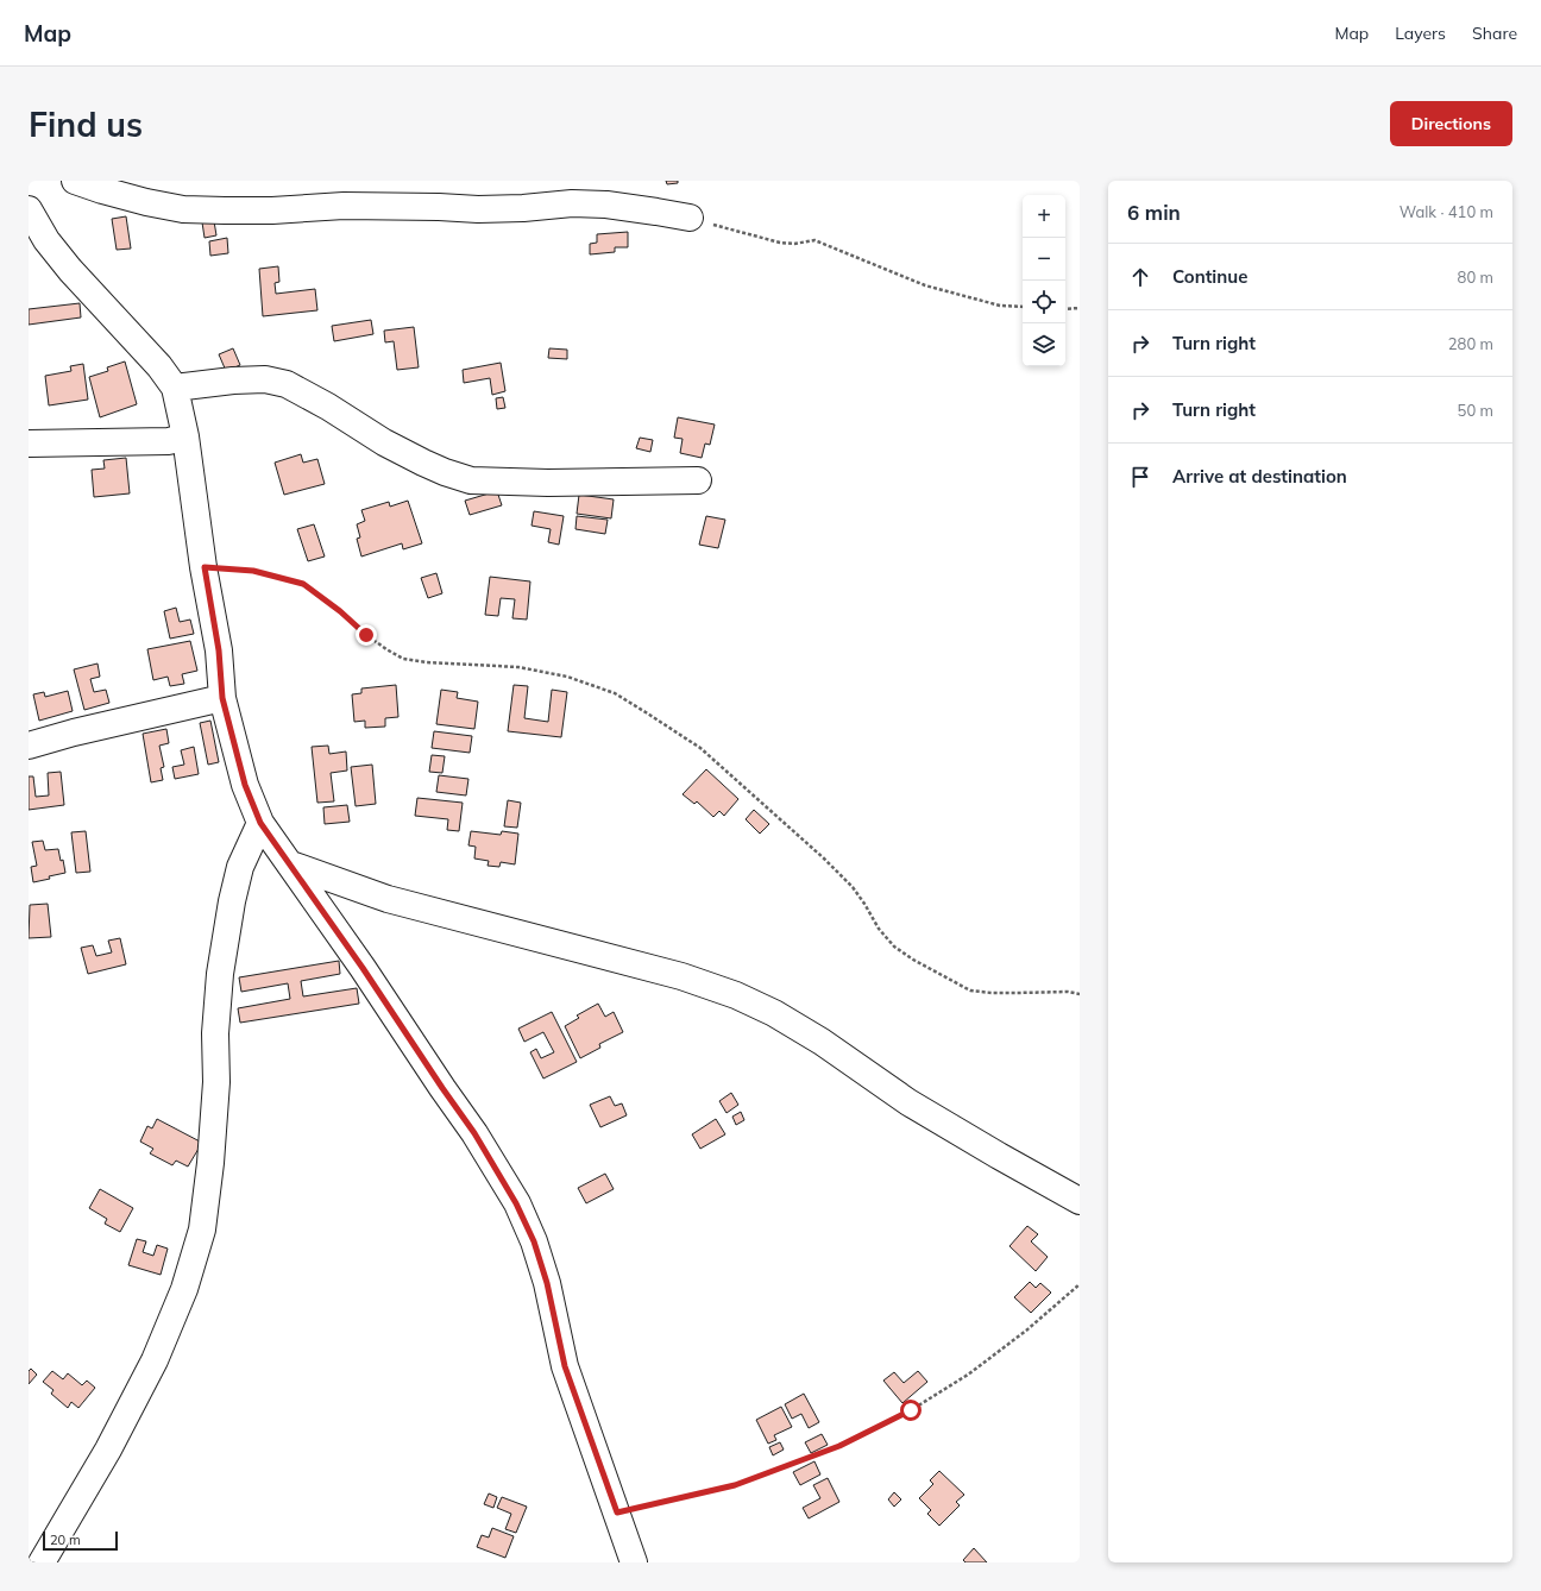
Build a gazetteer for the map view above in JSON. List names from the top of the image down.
{
  "scale_bar": "20 m",
  "page": {
    "header": "Map",
    "nav": ["Map", "Layers", "Share"],
    "buttons": "Directions",
    "title": "Find us",
    "heading": ["6 min", "Walk · 410 m"],
    "map_buttons": ["+", "−"],
    "list": [
      ["Continue", "80 m"],
      ["Turn right", "280 m"],
      ["Turn right", "50 m"],
      "Arrive at destination"
    ],
    "scale": "20 m"
  }
}
